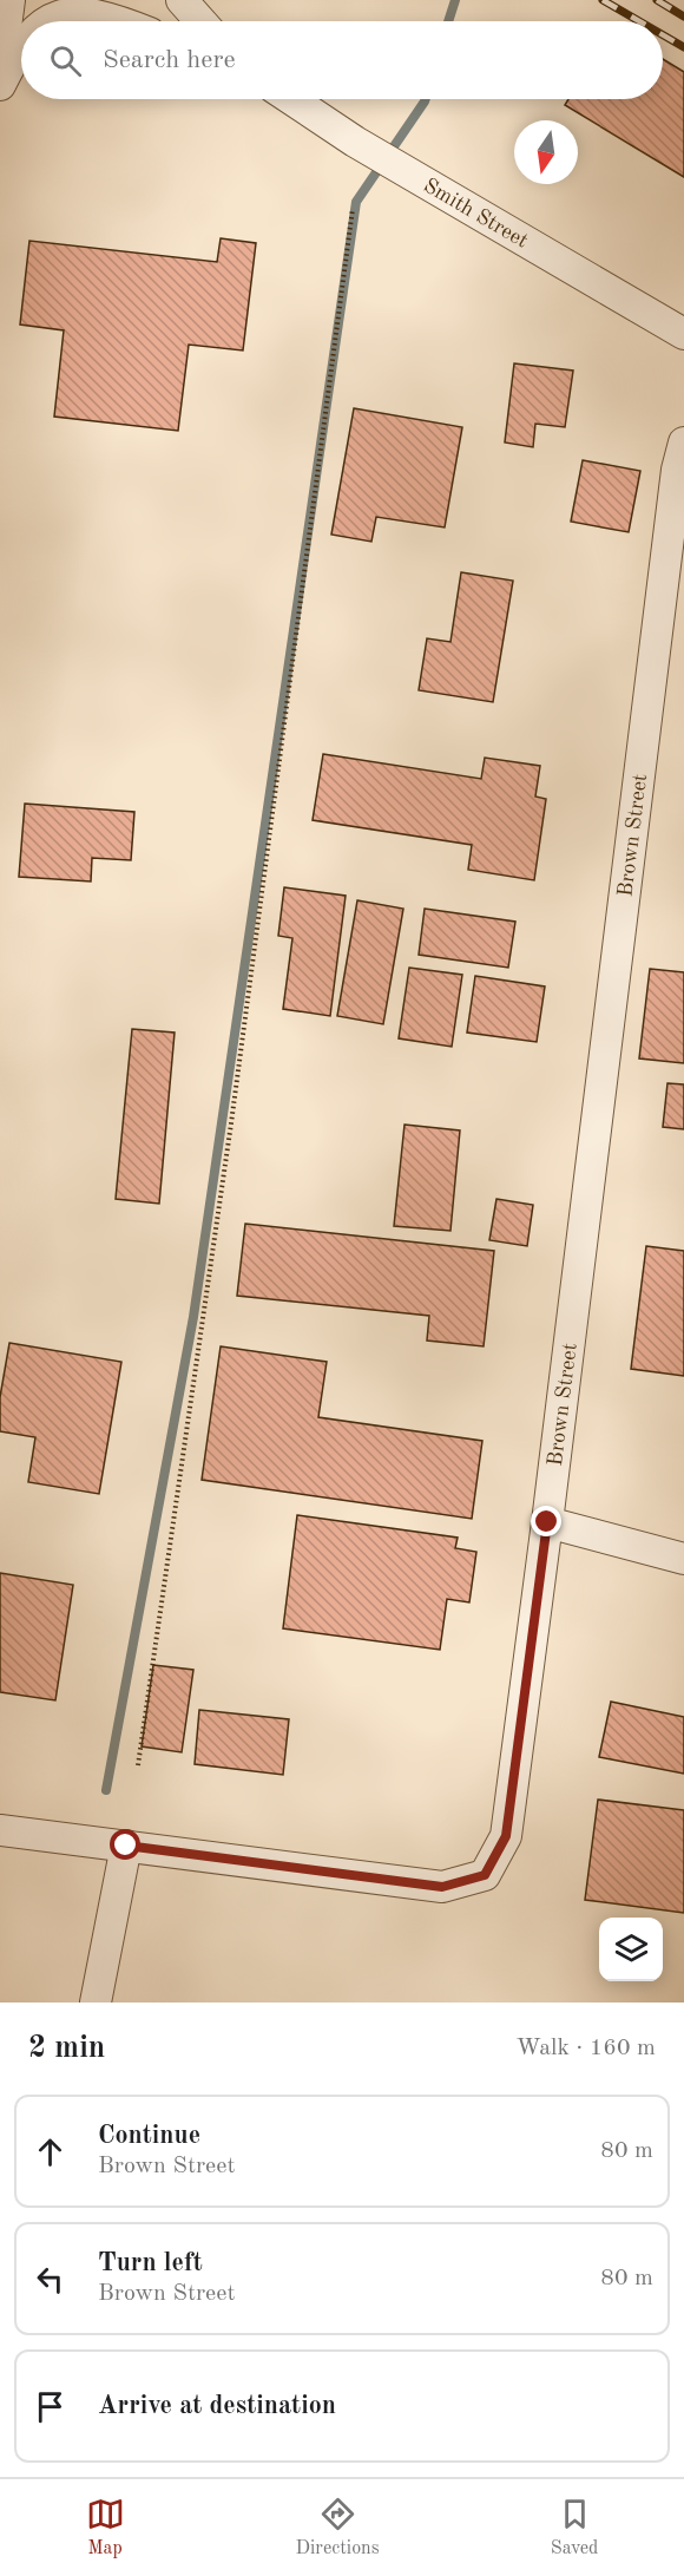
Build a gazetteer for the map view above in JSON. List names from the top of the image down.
{
  "streets": {
    "street": ["Smith Street", "Brown Street"]
  },
  "north": "bottom",
  "page": {
    "search": "Search here",
    "heading": ["2 min", "Walk · 160 m"],
    "list": [
      ["Continue", "Brown Street", "80 m"],
      ["Turn left", "Brown Street", "80 m"],
      "Arrive at destination"
    ],
    "nav": ["Map", "Directions", "Saved"]
  }
}
